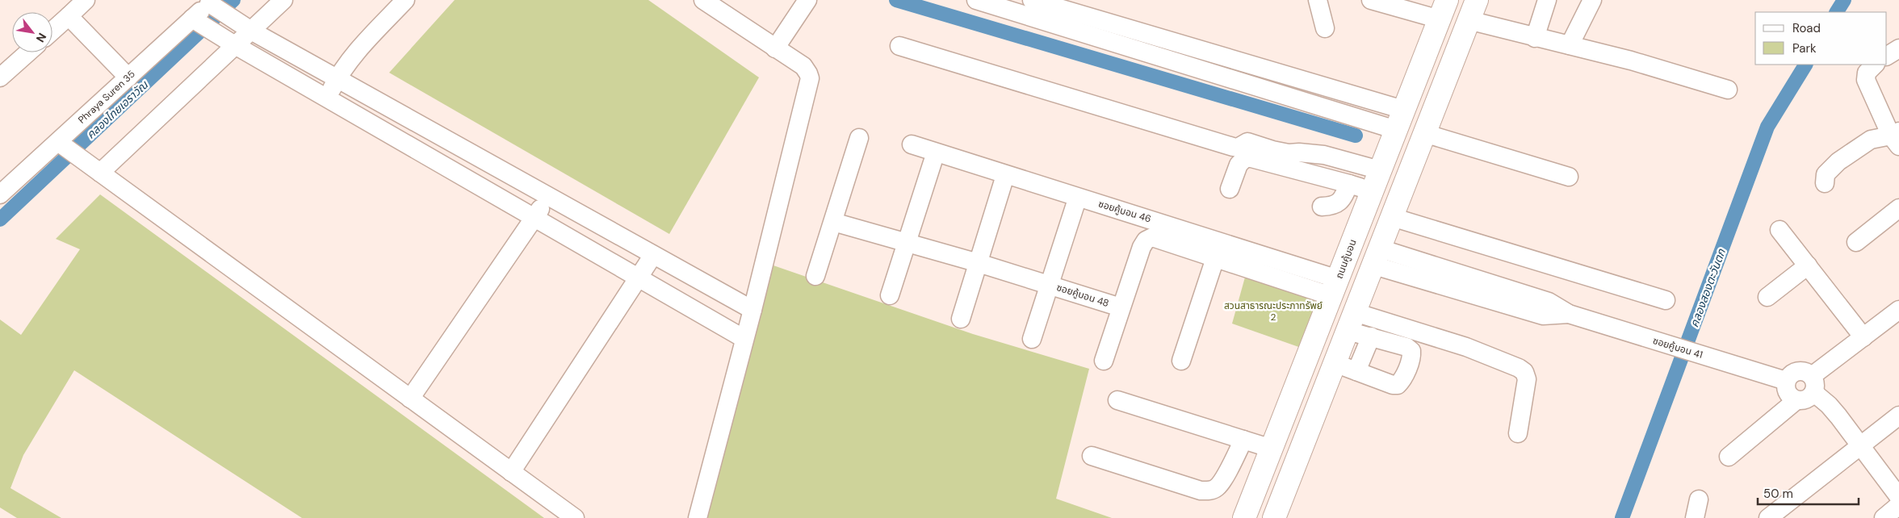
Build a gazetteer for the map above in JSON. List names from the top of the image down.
{
  "streets": {
    "main road": ["ถนนคู้บอน"],
    "street": [
      "Phraya Suren 35",
      "ซอยคู้บอน 46",
      "ซอยคู้บอน 48",
      "ซอยคู้บอน 41"
    ]
  },
  "crossings": [
    ["ซอยคู้บอน 46", "ถนนคู้บอน"],
    ["ซอยคู้บอน 46", "ซอยคู้บอน 48"],
    ["ถนนคู้บอน", "ซอยคู้บอน 48"]
  ],
  "water": ["คลองไทยเอราวัณ", "คลองสองตะวันตก"],
  "parks": ["สวนสาธารณะประภาทรัพย์ 2"],
  "legend": ["Road", "Park"],
  "scale_bar": "50 m",
  "north": "bottom right"
}
